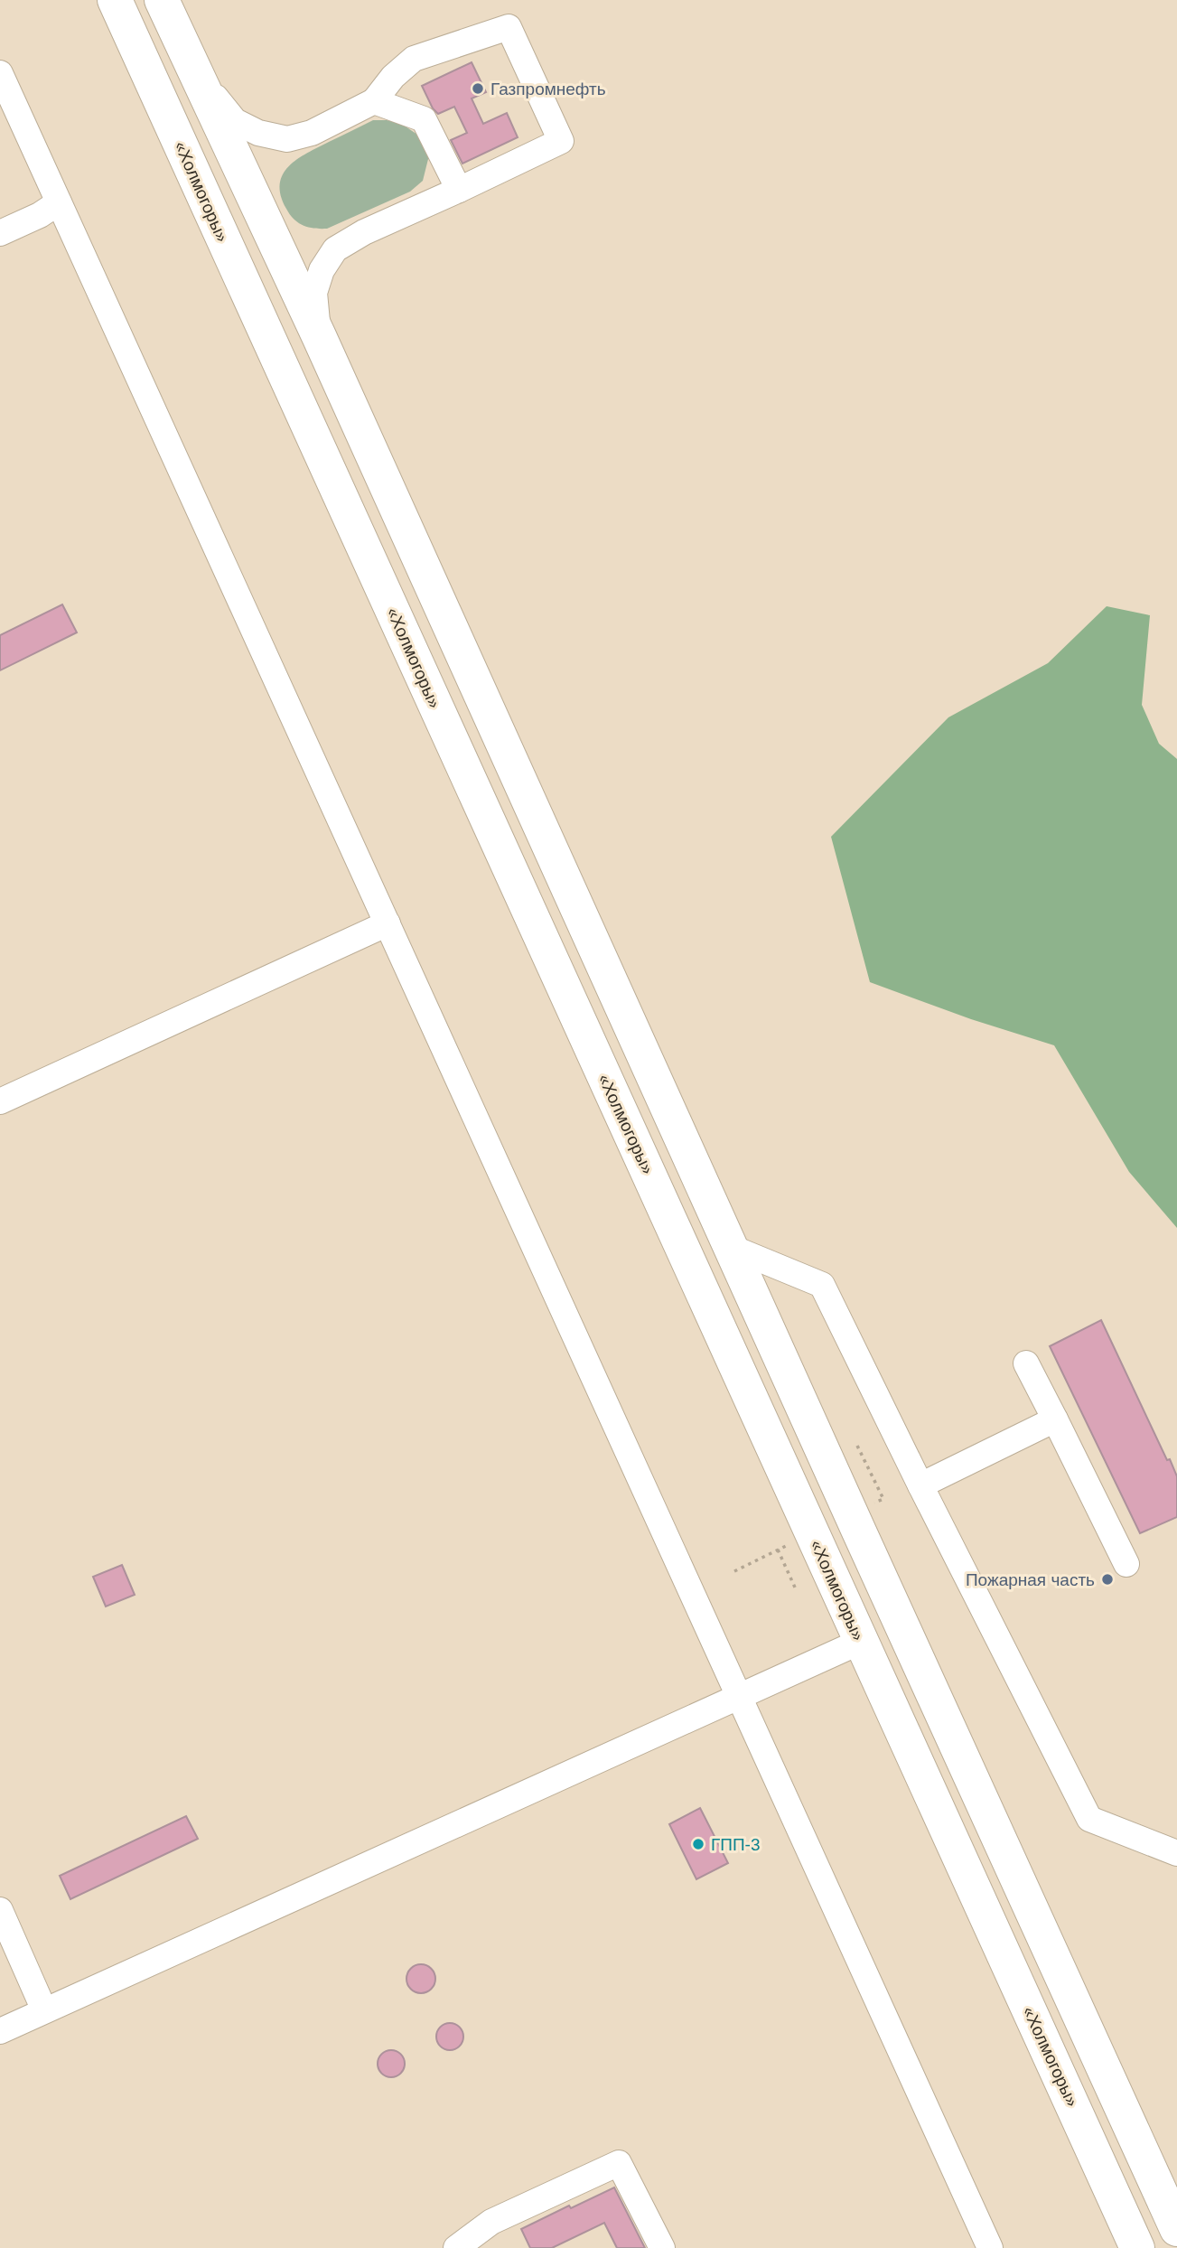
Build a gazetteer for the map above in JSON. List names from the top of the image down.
{
  "streets": {
    "highway": ["«Холмогоры»"]
  },
  "places": ["Газпромнефть", "Пожарная часть", "ГПП-3"]
}
